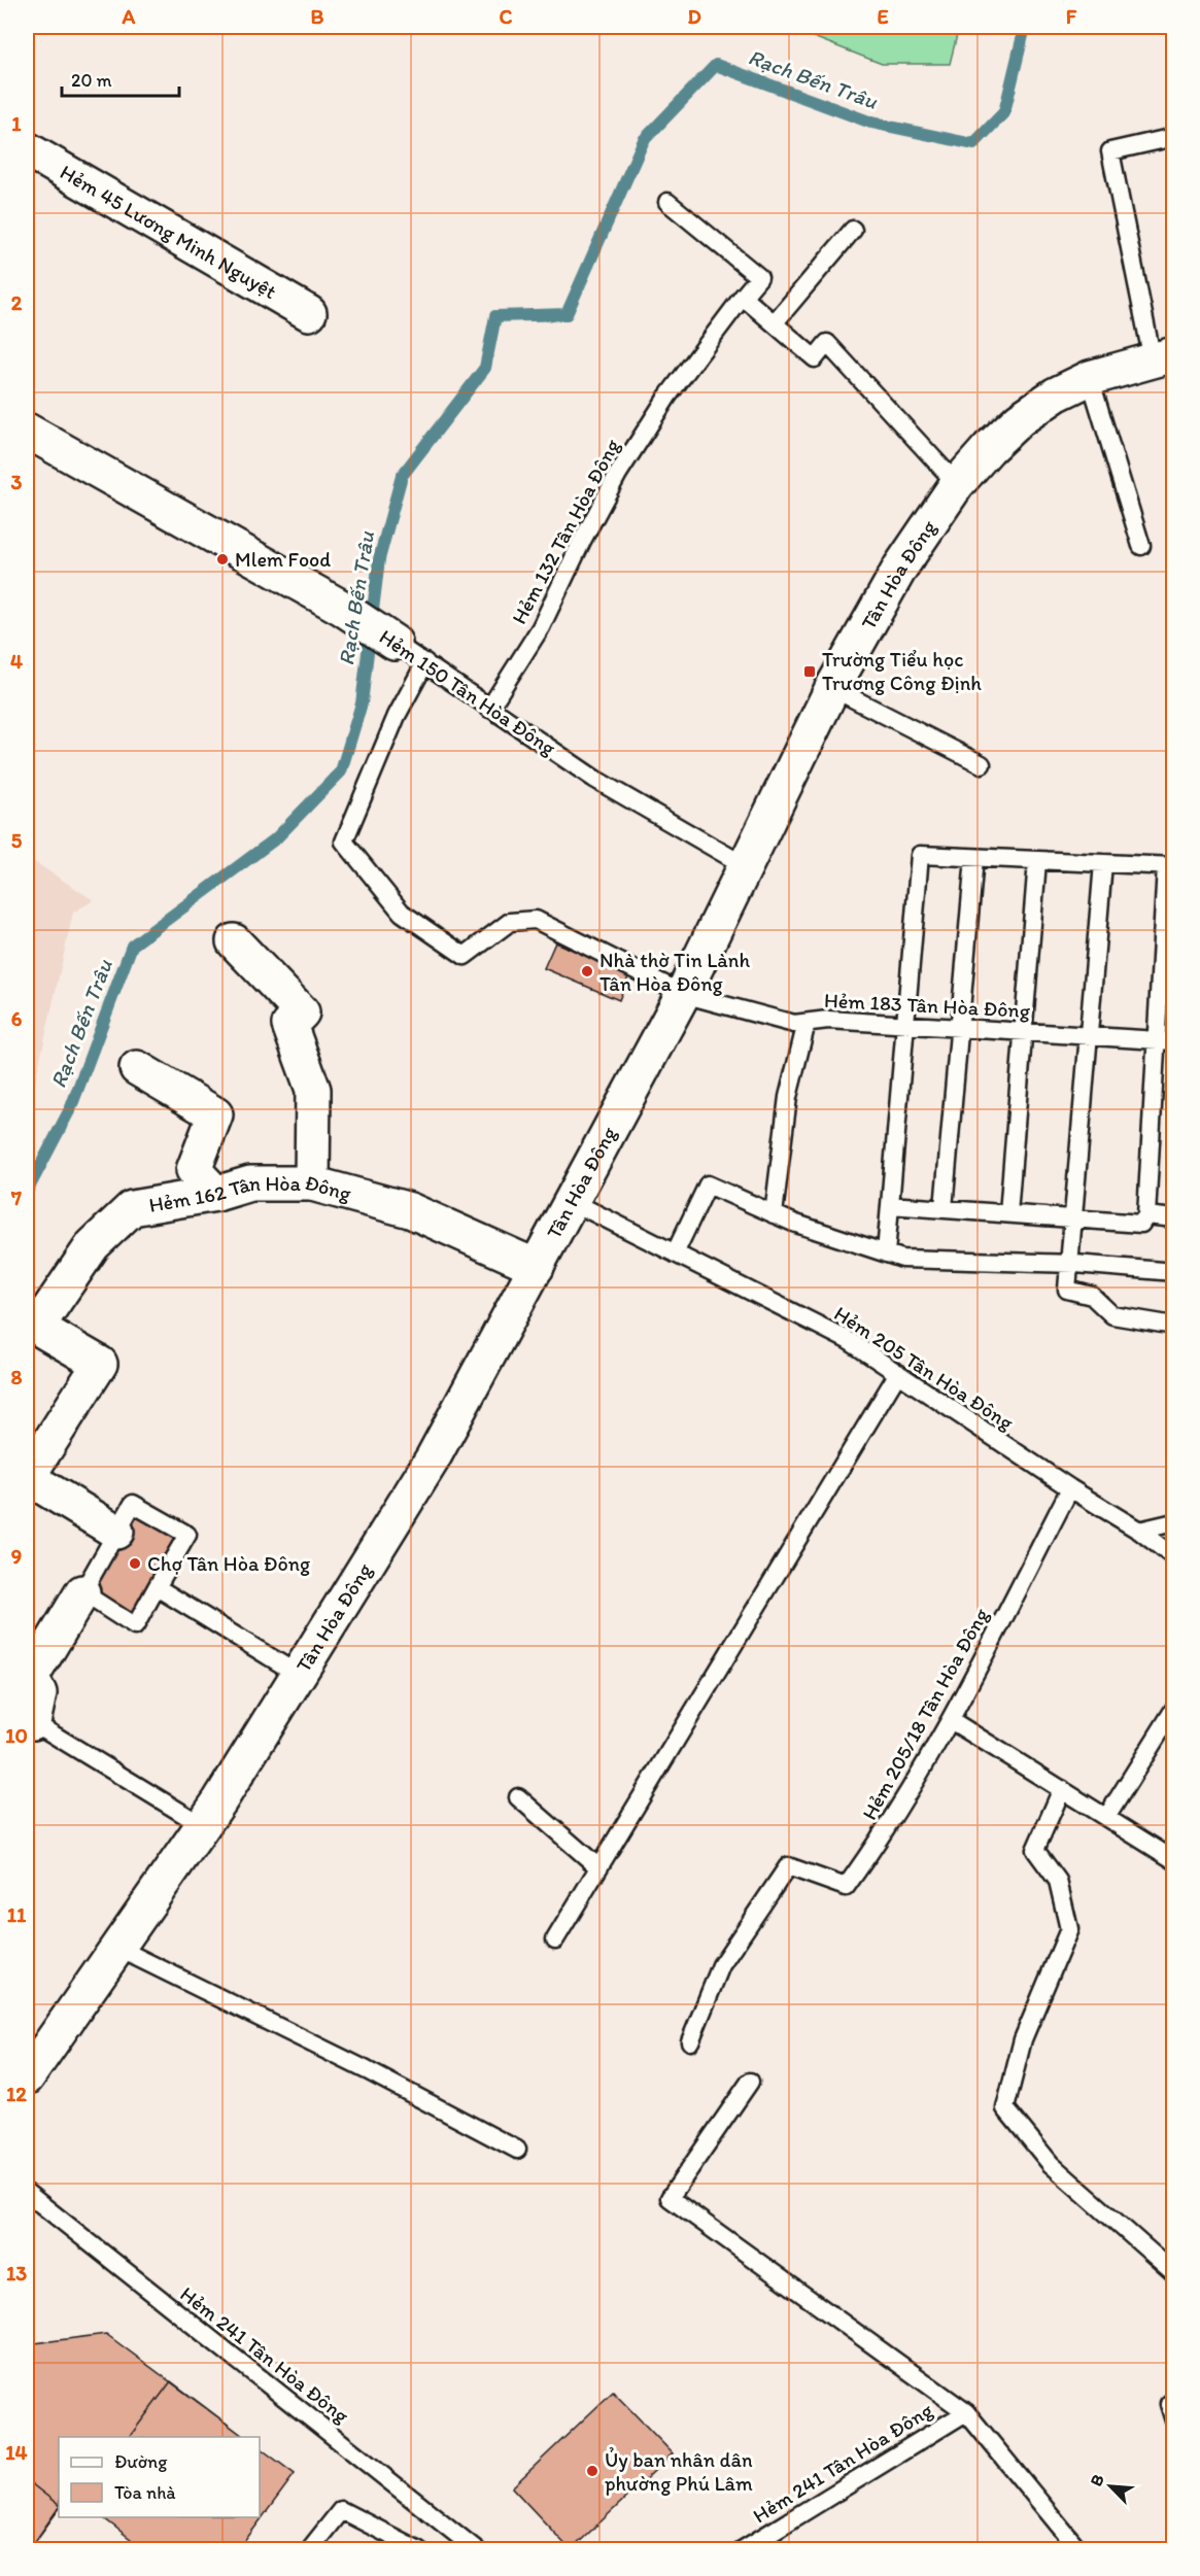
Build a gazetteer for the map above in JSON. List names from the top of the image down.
{
  "streets": {
    "street": [
      "Hẻm 45 Lương Minh Nguyệt",
      "Tân Hòa Đông",
      "Hẻm 150 Tân Hòa Đông",
      "Hẻm 162 Tân Hòa Đông"
    ],
    "lane": [
      "Hẻm 132 Tân Hòa Đông",
      "Hẻm 183 Tân Hòa Đông",
      "Hẻm 205 Tân Hòa Đông",
      "Hẻm 205/18 Tân Hòa Đông",
      "Hẻm 241 Tân Hòa Đông"
    ]
  },
  "crossings": [
    ["Hẻm 132 Tân Hòa Đông", "Hẻm 150 Tân Hòa Đông"],
    ["Tân Hòa Đông", "Hẻm 150 Tân Hòa Đông"],
    ["Tân Hòa Đông", "Hẻm 183 Tân Hòa Đông"],
    ["Tân Hòa Đông", "Hẻm 162 Tân Hòa Đông"],
    ["Tân Hòa Đông", "Hẻm 205 Tân Hòa Đông"],
    ["Hẻm 150 Tân Hòa Đông", "Hẻm 183 Tân Hòa Đông"],
    ["Hẻm 205 Tân Hòa Đông", "Hẻm 205/18 Tân Hòa Đông"]
  ],
  "water": ["Rạch Bến Trâu"],
  "places": {
    "other": [
      "Mlem Food",
      "Nhà thờ Tin Lành Tân Hòa Đông",
      "Chợ Tân Hòa Đông",
      "Ủy ban nhân dân phường Phú Lâm"
    ],
    "transit": ["Trường Tiểu học Trương Công Định"]
  },
  "legend": ["Đường", "Tòa nhà"],
  "scale_bar": "20 m",
  "north": "top left",
  "grid": {
    "columns": [
      "A",
      "B",
      "C",
      "D",
      "E",
      "F"
    ],
    "rows": [
      "1",
      "2",
      "3",
      "4",
      "5",
      "6",
      "7",
      "8",
      "9",
      "10",
      "11",
      "12",
      "13",
      "14"
    ]
  }
}
